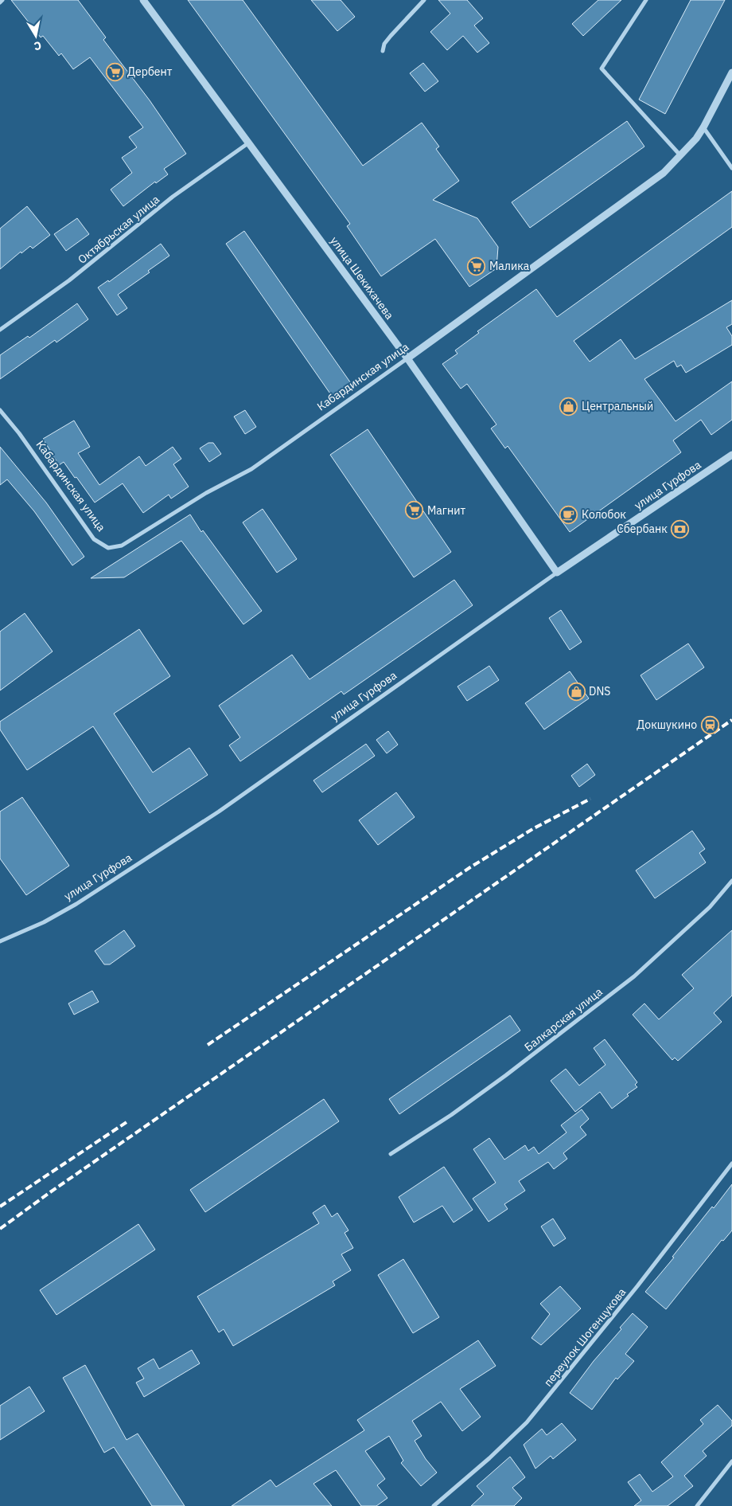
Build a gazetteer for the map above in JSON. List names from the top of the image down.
{
  "streets": {
    "street": [
      "Октябрьская улица",
      "улица Шекихачева",
      "Кабардинская улица",
      "улица Гурфова",
      "Балкарская улица",
      "переулок Шогенцукова"
    ]
  },
  "crossings": [
    ["Октябрьская улица", "улица Шекихачева"],
    ["улица Шекихачева", "Кабардинская улица"],
    ["улица Шекихачева", "улица Гурфова"]
  ],
  "places": {
    "supermarket": ["Дербент", "Малика", "Магнит"],
    "shop": ["Центральный", "DNS"],
    "cafe": ["Колобок"],
    "bank": ["Сбербанк"],
    "station": ["Докшукино"]
  },
  "north": "bottom"
}
